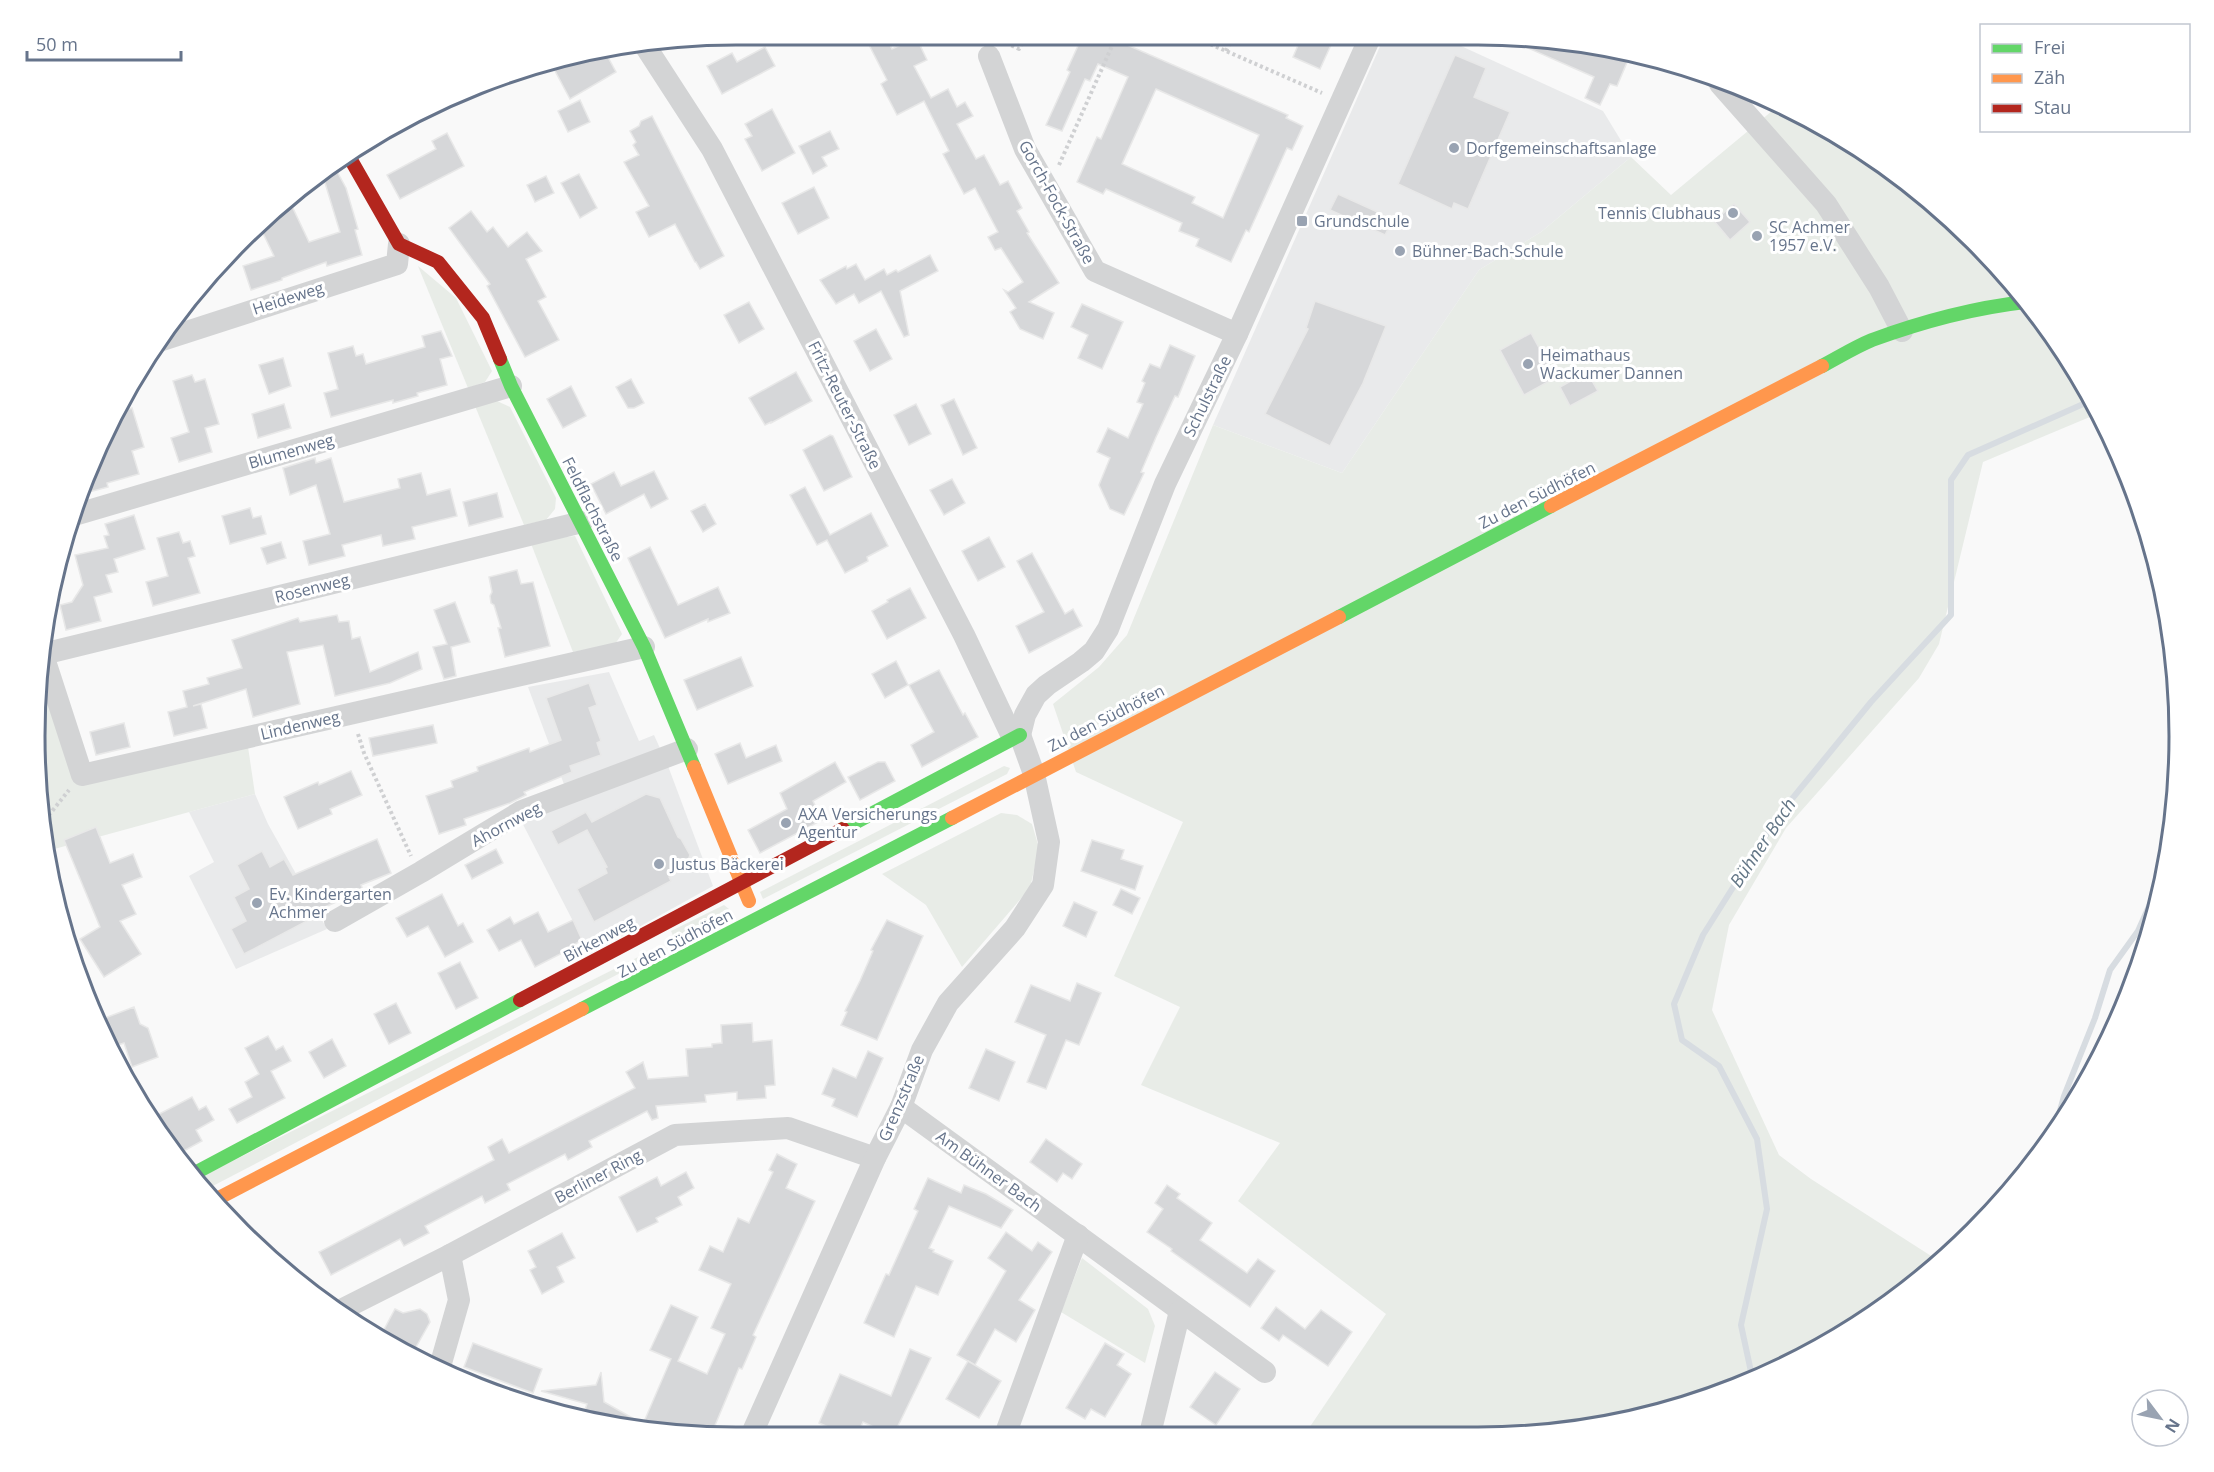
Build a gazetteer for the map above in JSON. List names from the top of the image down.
{
  "streets": {
    "street": [
      "Gorch-Fock-Straße",
      "Heideweg",
      "Schulstraße",
      "Fritz-Reuter-Straße",
      "Blumenweg",
      "Zu den Südhöfen",
      "Feldflachstraße",
      "Rosenweg",
      "Lindenweg",
      "Ahornweg",
      "Birkenweg",
      "Grenzstraße",
      "Am Bühner Bach",
      "Berliner Ring"
    ]
  },
  "crossings": [
    ["Gorch-Fock-Straße", "Schulstraße"],
    ["Heideweg", "Feldflachstraße"],
    ["Schulstraße", "Fritz-Reuter-Straße"],
    ["Schulstraße", "Birkenweg"],
    ["Fritz-Reuter-Straße", "Zu den Südhöfen"],
    ["Fritz-Reuter-Straße", "Birkenweg"],
    ["Fritz-Reuter-Straße", "Grenzstraße"],
    ["Blumenweg", "Feldflachstraße"],
    ["Zu den Südhöfen", "Feldflachstraße"],
    ["Zu den Südhöfen", "Grenzstraße"],
    ["Feldflachstraße", "Rosenweg"],
    ["Feldflachstraße", "Lindenweg"],
    ["Feldflachstraße", "Ahornweg"],
    ["Feldflachstraße", "Birkenweg"],
    ["Grenzstraße", "Am Bühner Bach"],
    ["Grenzstraße", "Berliner Ring"]
  ],
  "water": ["Bühner Bach"],
  "places": {
    "other": [
      "Dorfgemeinschaftsanlage",
      "Tennis Clubhaus",
      "SC Achmer 1957 e.V.",
      "Bühner-Bach-Schule",
      "Heimathaus Wackumer Dannen",
      "AXA Versicherungs Agentur",
      "Justus Bäckerei",
      "Ev. Kindergarten Achmer"
    ],
    "transit": ["Grundschule"]
  },
  "legend": ["Frei", "Zäh", "Stau"],
  "scale_bar": "50 m",
  "north": "bottom right"
}
